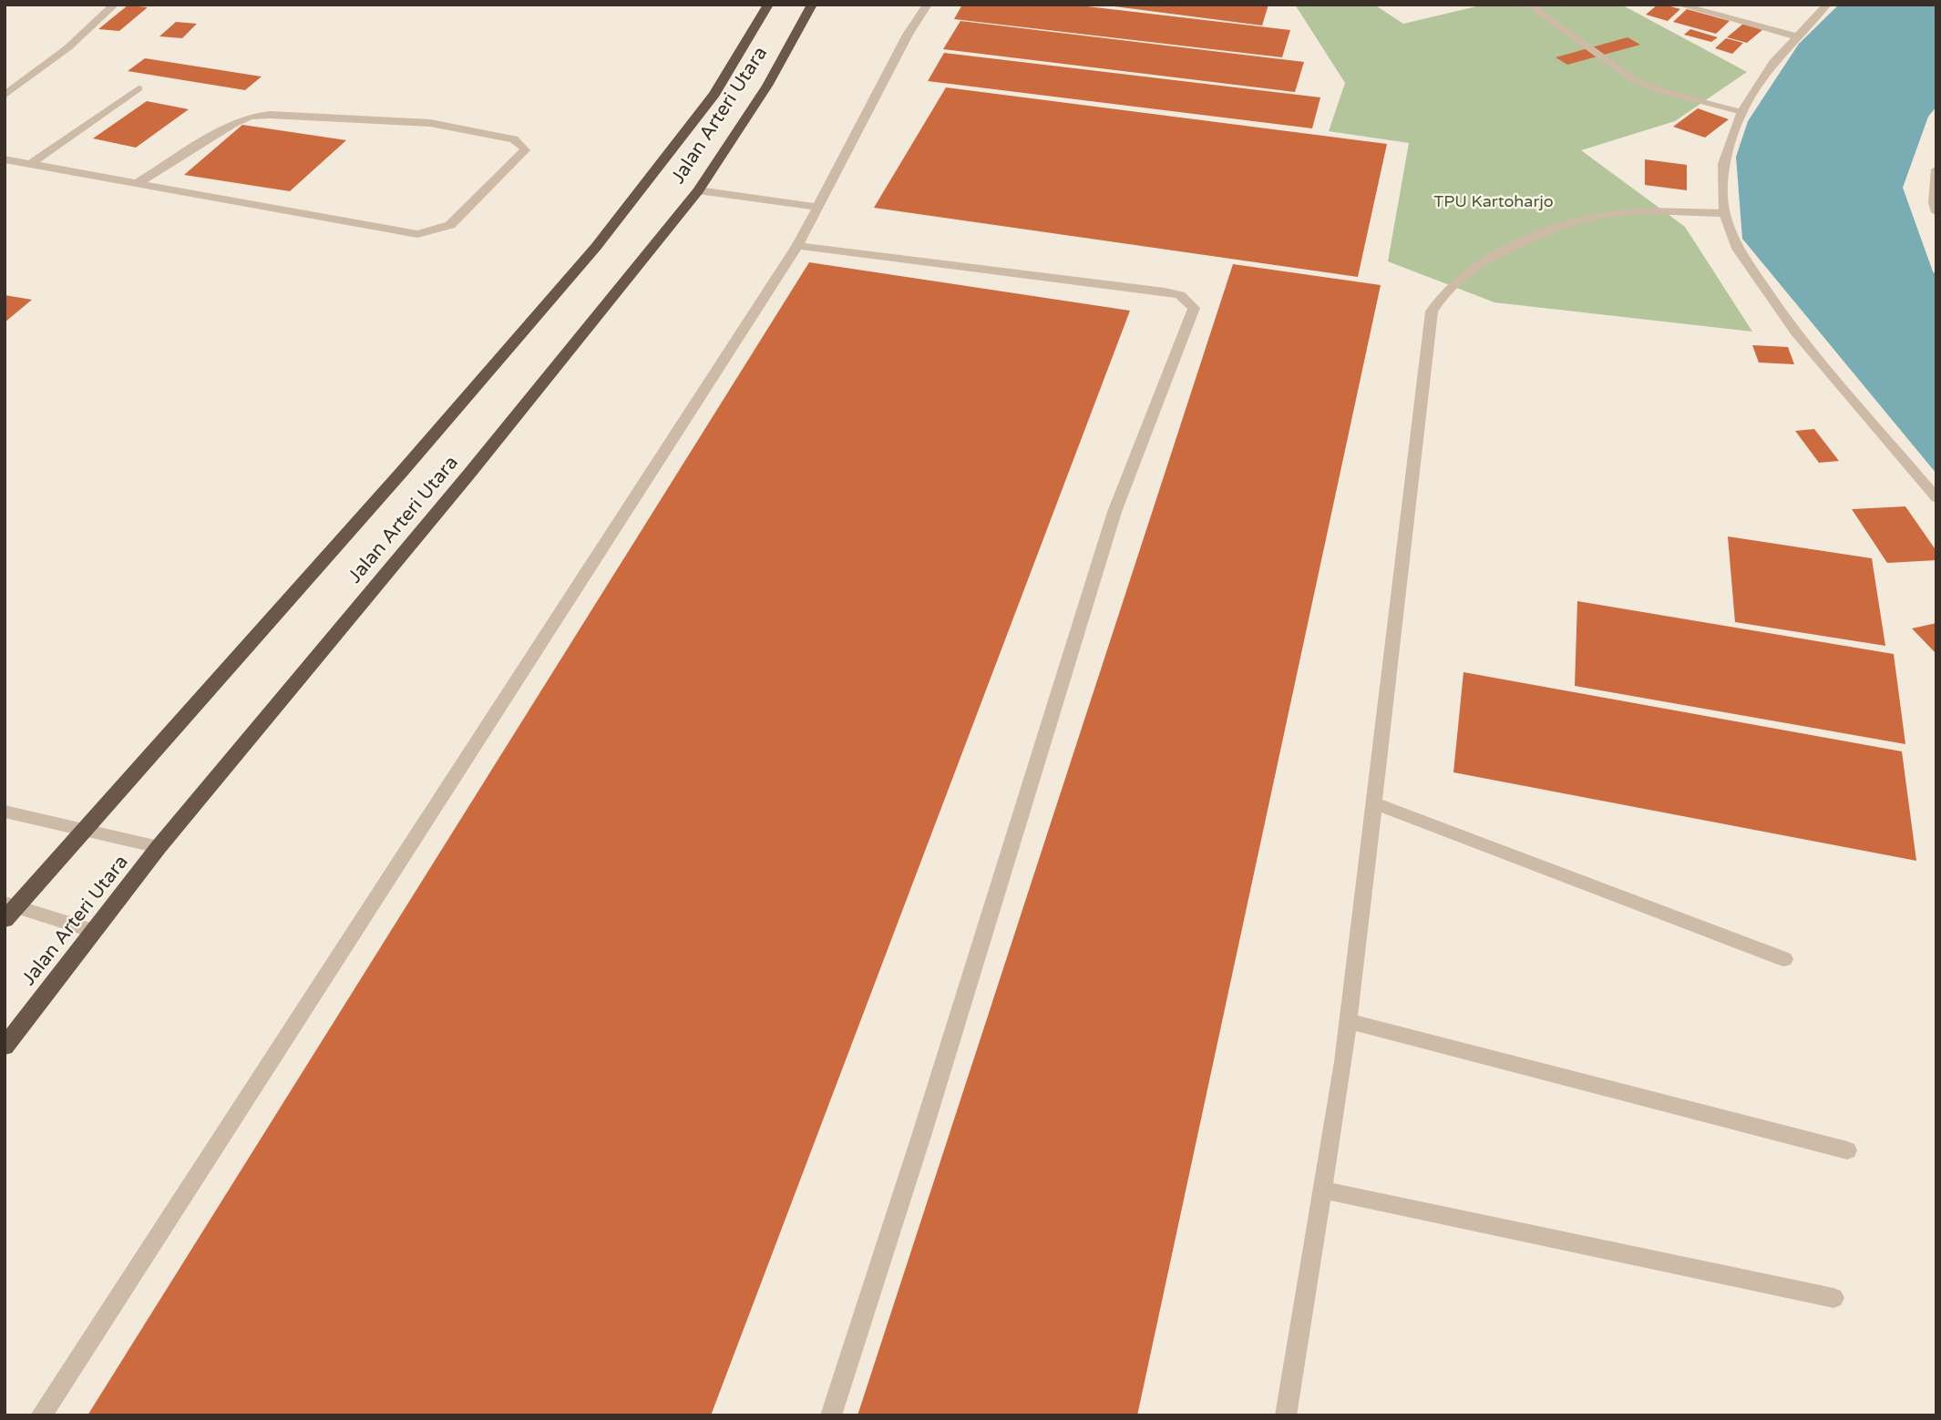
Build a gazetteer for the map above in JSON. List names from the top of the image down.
{
  "streets": {
    "highway": ["Jalan Arteri Utara"]
  },
  "parks": ["TPU Kartoharjo"]
}
